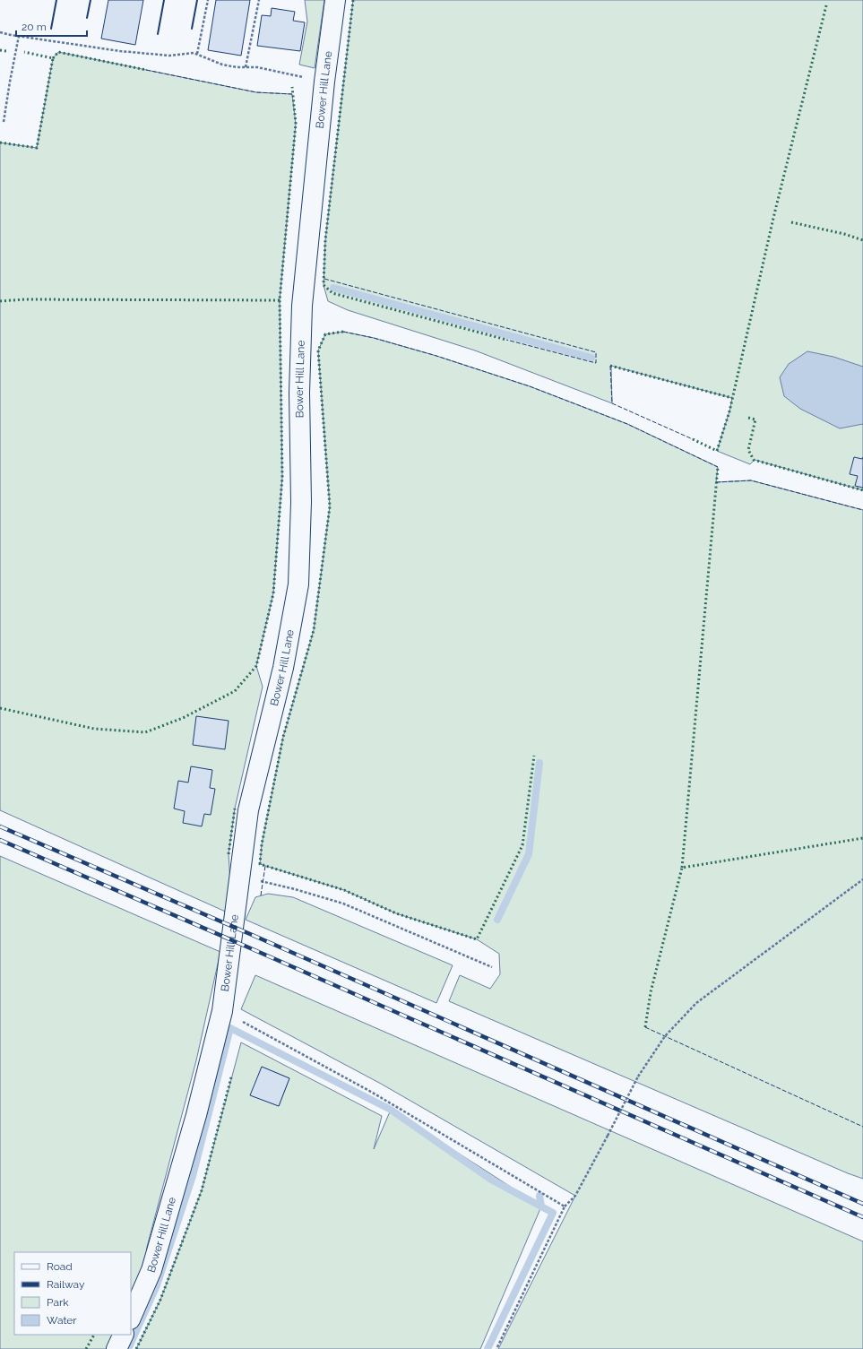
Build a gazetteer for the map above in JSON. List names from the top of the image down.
{
  "streets": {
    "street": ["Bower Hill Lane"]
  },
  "legend": [
    "Road",
    "Railway",
    "Park",
    "Water"
  ],
  "scale_bar": "20 m"
}
